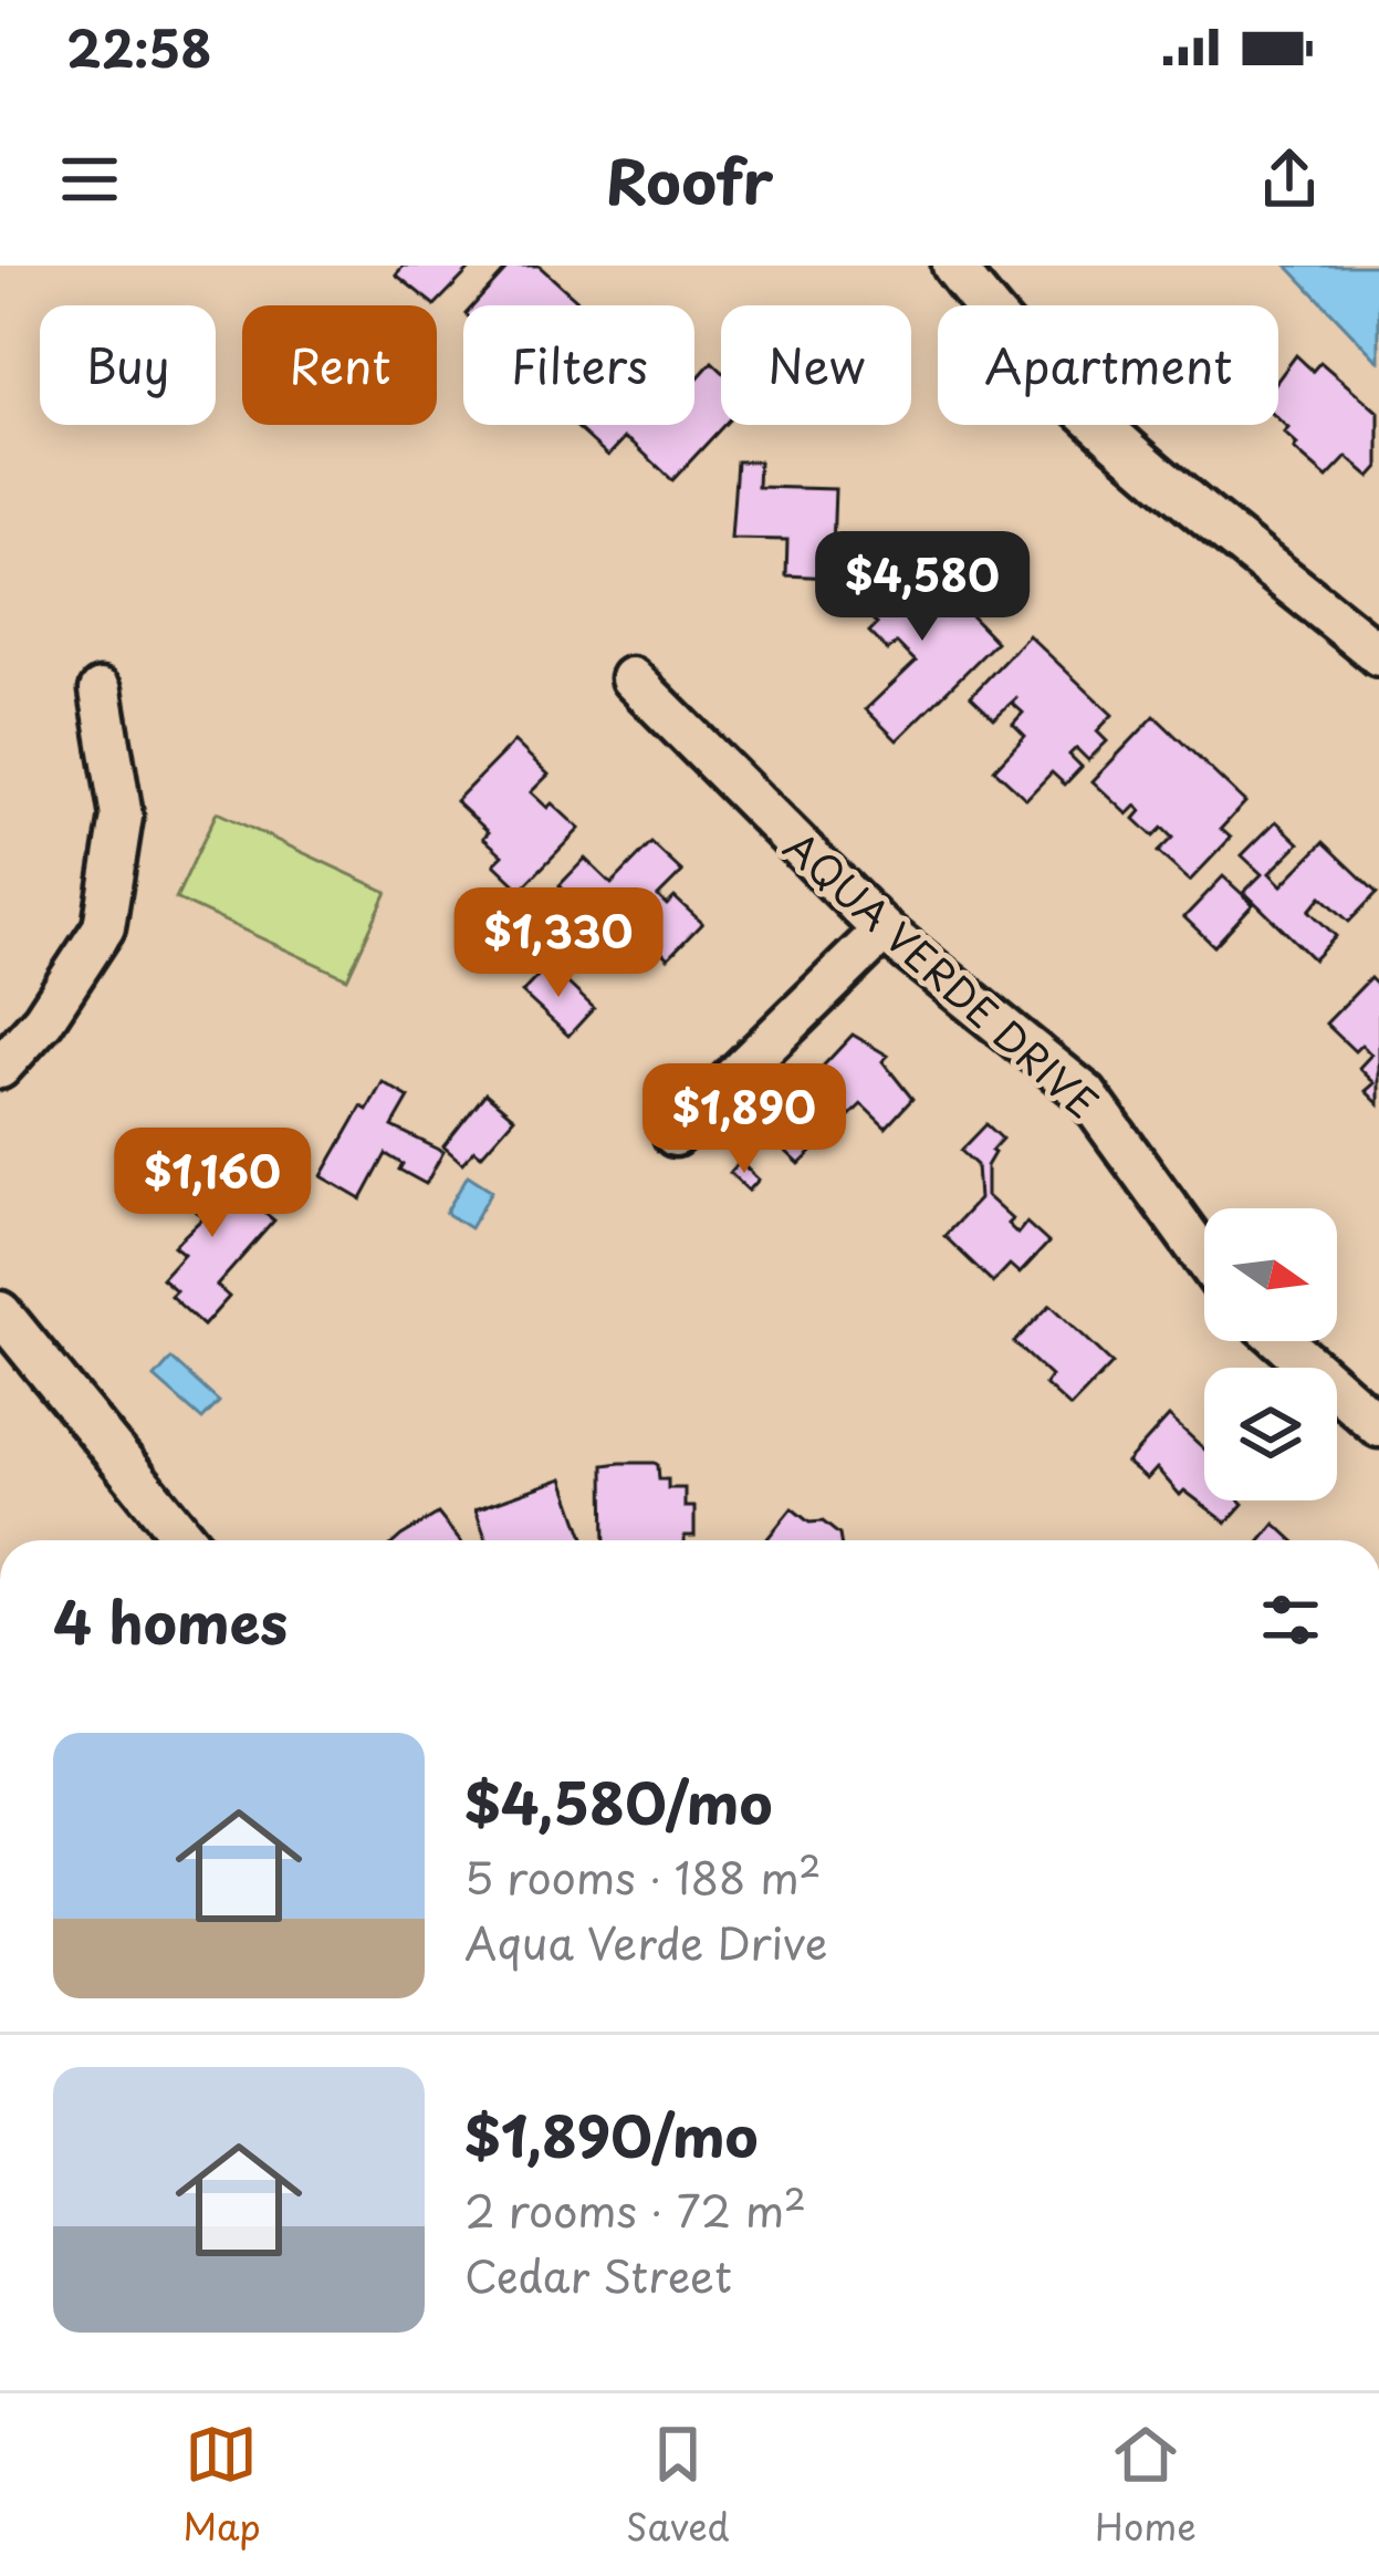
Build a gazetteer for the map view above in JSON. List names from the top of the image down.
{
  "streets": {
    "street": ["AQUA VERDE DRIVE"]
  },
  "north": "right",
  "page": {
    "status": "22:58",
    "header": "Roofr",
    "chip": [
      "Buy",
      "Rent",
      "Filters",
      "New",
      "Apartment"
    ],
    "price": [
      "$4,580",
      "$1,330",
      "$1,890",
      "$1,160"
    ],
    "heading": "4 homes",
    "list": [
      {
        "name": "$4,580/mo",
        "note": "5 rooms · 188 m² · Aqua Verde Drive"
      },
      {
        "name": "$1,890/mo",
        "note": "2 rooms · 72 m² · Cedar Street"
      }
    ],
    "tabs": ["Map", "Saved", "Home"]
  }
}
